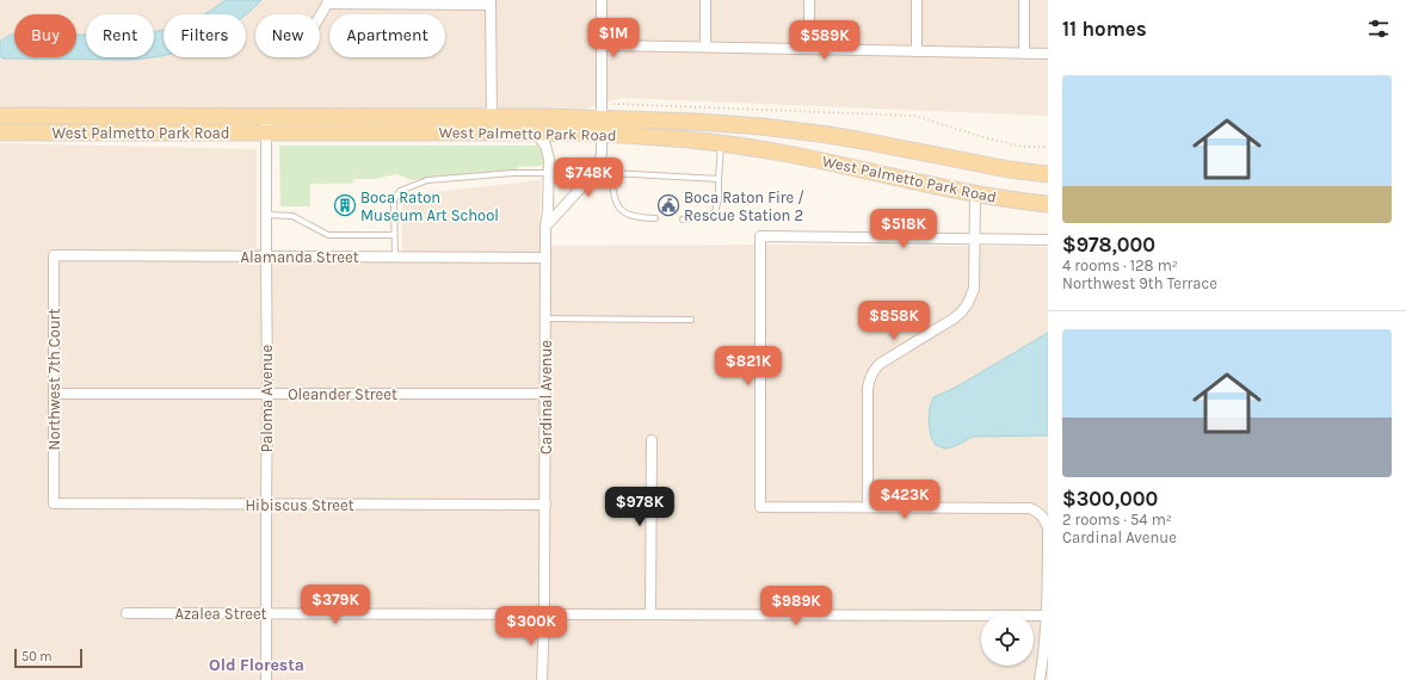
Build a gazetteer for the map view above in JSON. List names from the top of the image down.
{
  "streets": {
    "main road": ["West Palmetto Park Road"],
    "street": [
      "Alamanda Street",
      "Northwest 7th Court",
      "Oleander Street",
      "Cardinal Avenue",
      "Paloma Avenue",
      "Hibiscus Street",
      "Azalea Street"
    ]
  },
  "crossings": [
    ["West Palmetto Park Road", "Cardinal Avenue"],
    ["West Palmetto Park Road", "Paloma Avenue"],
    ["Alamanda Street", "Northwest 7th Court"],
    ["Alamanda Street", "Cardinal Avenue"],
    ["Alamanda Street", "Paloma Avenue"],
    ["Northwest 7th Court", "Oleander Street"],
    ["Northwest 7th Court", "Hibiscus Street"],
    ["Oleander Street", "Cardinal Avenue"],
    ["Oleander Street", "Paloma Avenue"],
    ["Cardinal Avenue", "Hibiscus Street"],
    ["Cardinal Avenue", "Azalea Street"],
    ["Paloma Avenue", "Hibiscus Street"],
    ["Paloma Avenue", "Azalea Street"]
  ],
  "districts": ["Old Floresta"],
  "places": {
    "building": ["Boca Raton Museum Art School"],
    "public building": ["Boca Raton Fire / Rescue Station 2"]
  },
  "scale_bar": "50 m",
  "page": {
    "heading": "11 homes",
    "chip": [
      "Buy",
      "Rent",
      "Filters",
      "New",
      "Apartment"
    ],
    "price": [
      "$1M",
      "$589K",
      "$748K",
      "$518K",
      "$858K",
      "$821K",
      "$423K",
      "$978K",
      "$379K",
      "$989K",
      "$300K"
    ],
    "list": [
      {
        "name": "$978,000",
        "note": "4 rooms · 128 m² · Northwest 9th Terrace"
      },
      {
        "name": "$300,000",
        "note": "2 rooms · 54 m² · Cardinal Avenue"
      }
    ],
    "scale": "50 m"
  }
}
